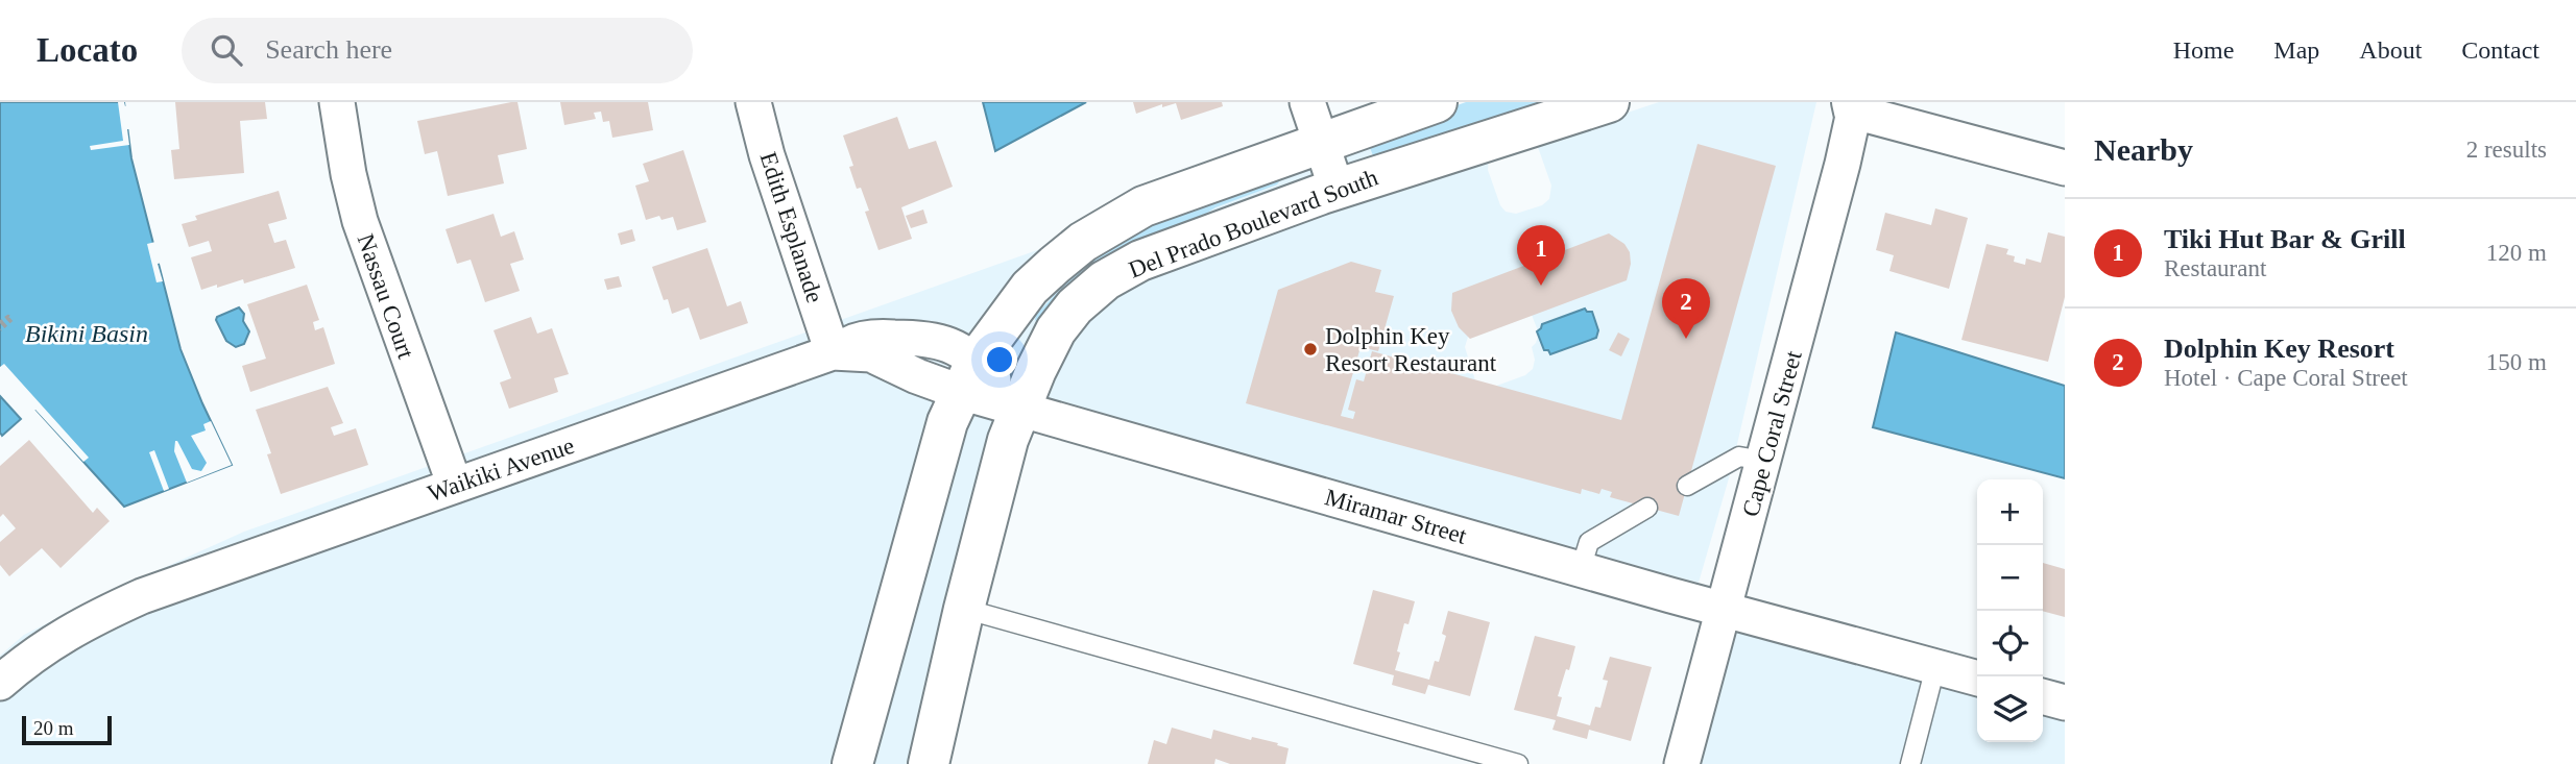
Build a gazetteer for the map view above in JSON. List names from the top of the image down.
{
  "streets": {
    "street": [
      "Del Prado Boulevard South",
      "Edith Esplanade",
      "Nassau Court",
      "Cape Coral Street",
      "Waikiki Avenue",
      "Miramar Street"
    ]
  },
  "crossings": [
    ["Del Prado Boulevard South", "Miramar Street"],
    ["Edith Esplanade", "Waikiki Avenue"],
    ["Nassau Court", "Waikiki Avenue"],
    ["Cape Coral Street", "Miramar Street"]
  ],
  "water": ["Bikini Basin"],
  "places": ["Dolphin Key Resort Restaurant"],
  "scale_bar": "20 m",
  "page": {
    "header": "Locato",
    "search": "Search here",
    "nav": [
      "Home",
      "Map",
      "About",
      "Contact"
    ],
    "heading": ["Nearby", "2 results"],
    "list": [
      {
        "mark": "1",
        "name": "Tiki Hut Bar & Grill",
        "note": "Restaurant",
        "value": "120 m"
      },
      {
        "mark": "2",
        "name": "Dolphin Key Resort",
        "note": "Hotel · Cape Coral Street",
        "value": "150 m"
      }
    ],
    "pins": ["1", "2"],
    "map_buttons": ["+", "−"],
    "scale": "20 m"
  }
}
